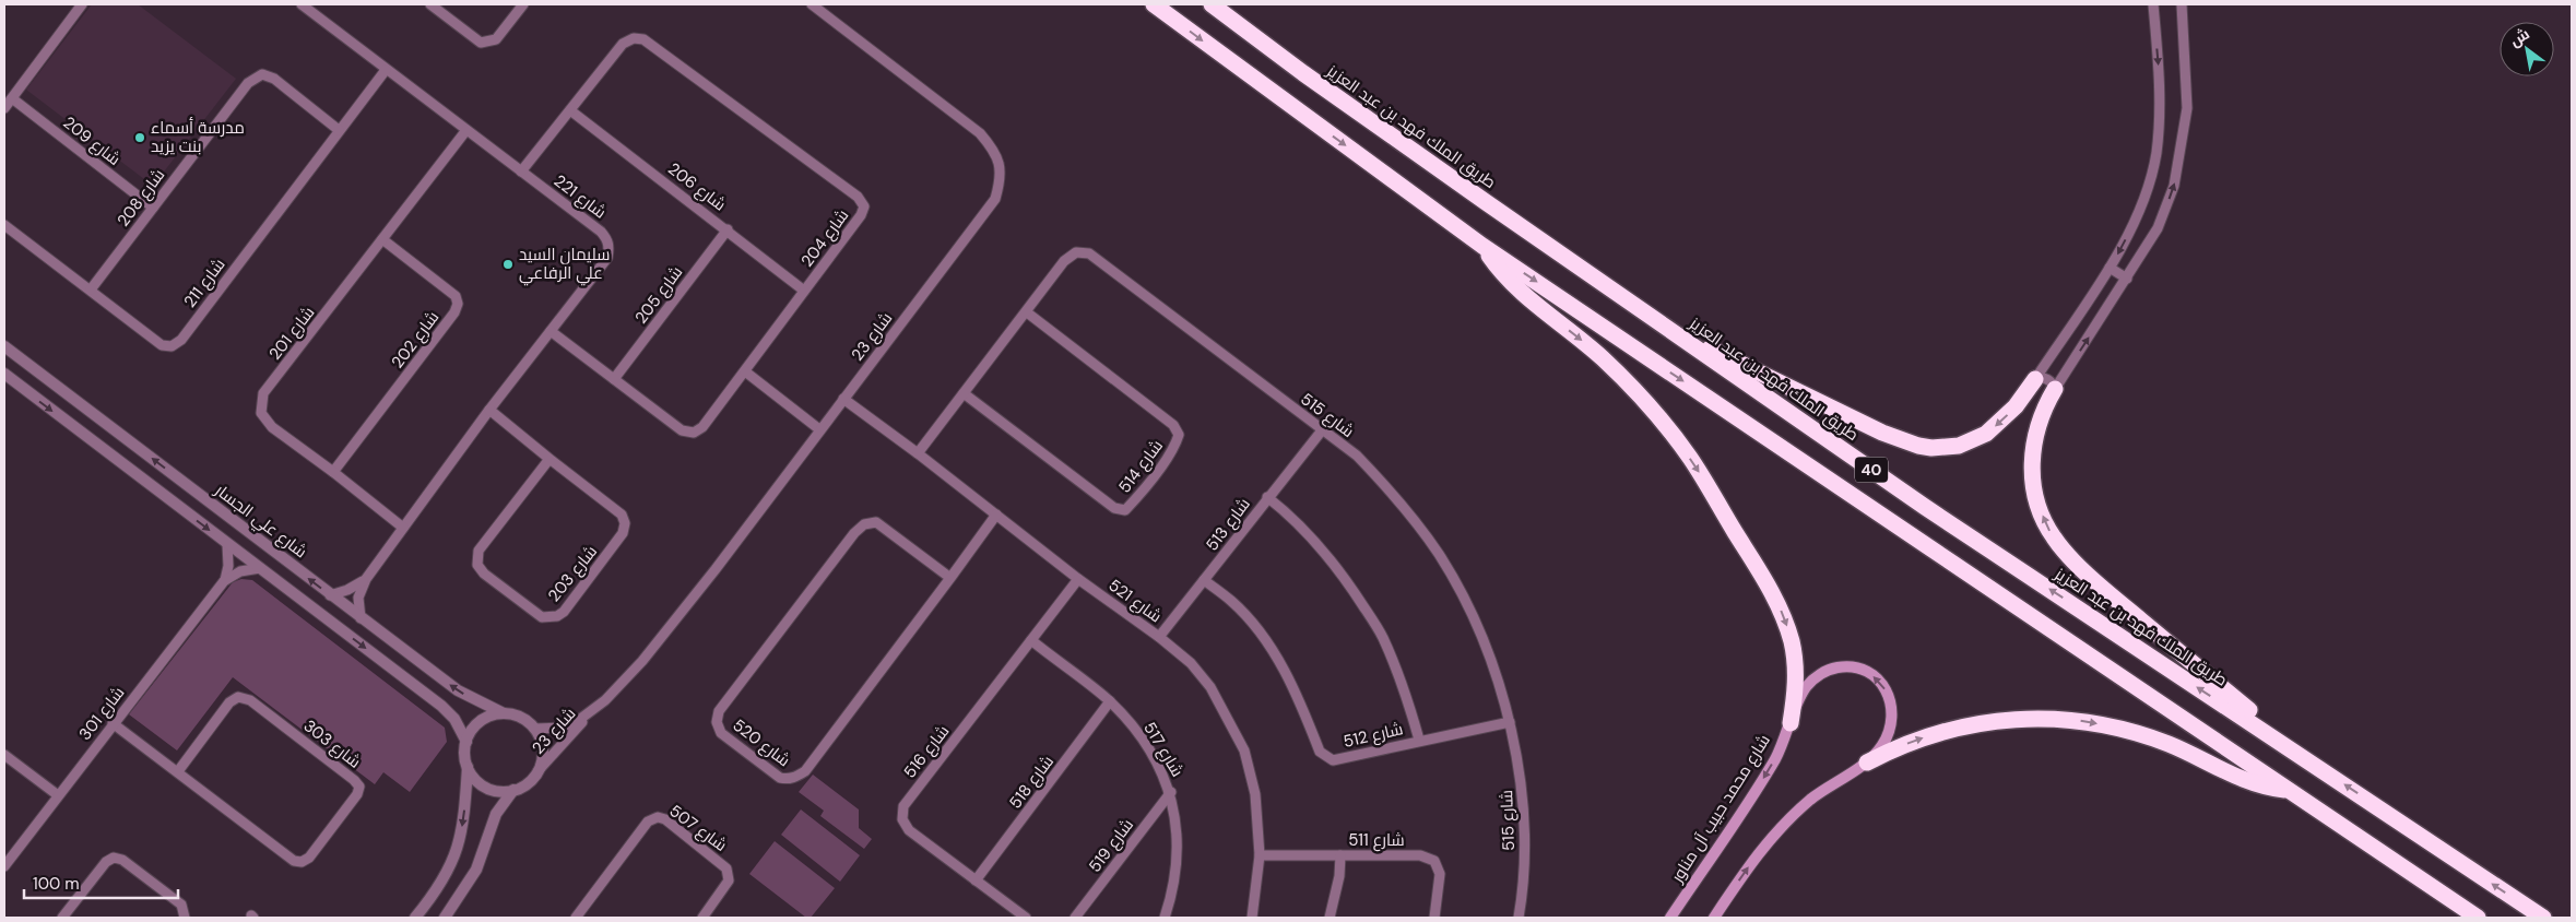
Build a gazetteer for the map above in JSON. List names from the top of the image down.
{
  "streets": {
    "highway": ["طريق الملك فهد بن عبد العزيز", "40"],
    "main road": ["شارع محمد حبيب آل مناور"],
    "street": [
      "شارع 209",
      "شارع 206",
      "شارع 221",
      "شارع 208",
      "شارع 204",
      "شارع 211",
      "شارع 205",
      "شارع 201",
      "شارع 23",
      "شارع 202",
      "شارع 515",
      "شارع 514",
      "شارع علي الجسار",
      "شارع 513",
      "شارع 203",
      "شارع 521",
      "شارع 301",
      "شارع 512",
      "شارع 520",
      "شارع 303",
      "شارع 517",
      "شارع 516",
      "شارع 518",
      "شارع 507",
      "شارع 511",
      "شارع 519"
    ]
  },
  "crossings": [
    ["شارع 209", "شارع 208"],
    ["شارع 206", "شارع 204"],
    ["شارع 206", "شارع 205"],
    ["شارع 221", "شارع 204"],
    ["شارع 221", "شارع 211"],
    ["شارع 221", "شارع 201"],
    ["شارع 221", "شارع علي الجسار"],
    ["شارع 221", "شارع 203"],
    ["شارع 208", "شارع 211"],
    ["شارع 204", "شارع 205"],
    ["شارع 201", "شارع 202"],
    ["شارع 23", "شارع علي الجسار"],
    ["شارع 23", "شارع 521"],
    ["شارع 515", "شارع 514"],
    ["شارع 515", "شارع 513"],
    ["شارع 515", "شارع 521"],
    ["شارع 513", "شارع 521"],
    ["شارع 513", "شارع 512"],
    ["شارع 521", "شارع 520"],
    ["شارع 521", "شارع 516"],
    ["شارع 521", "شارع 511"],
    ["شارع 301", "شارع 303"],
    ["شارع 517", "شارع 516"],
    ["شارع 517", "شارع 518"],
    ["شارع 517", "شارع 519"],
    ["شارع 516", "شارع 518"]
  ],
  "places": ["مدرسة أسماء بنت يزيد", "سليمان السيد علي الرفاعي"],
  "scale_bar": "100 m",
  "north": "top left"
}
